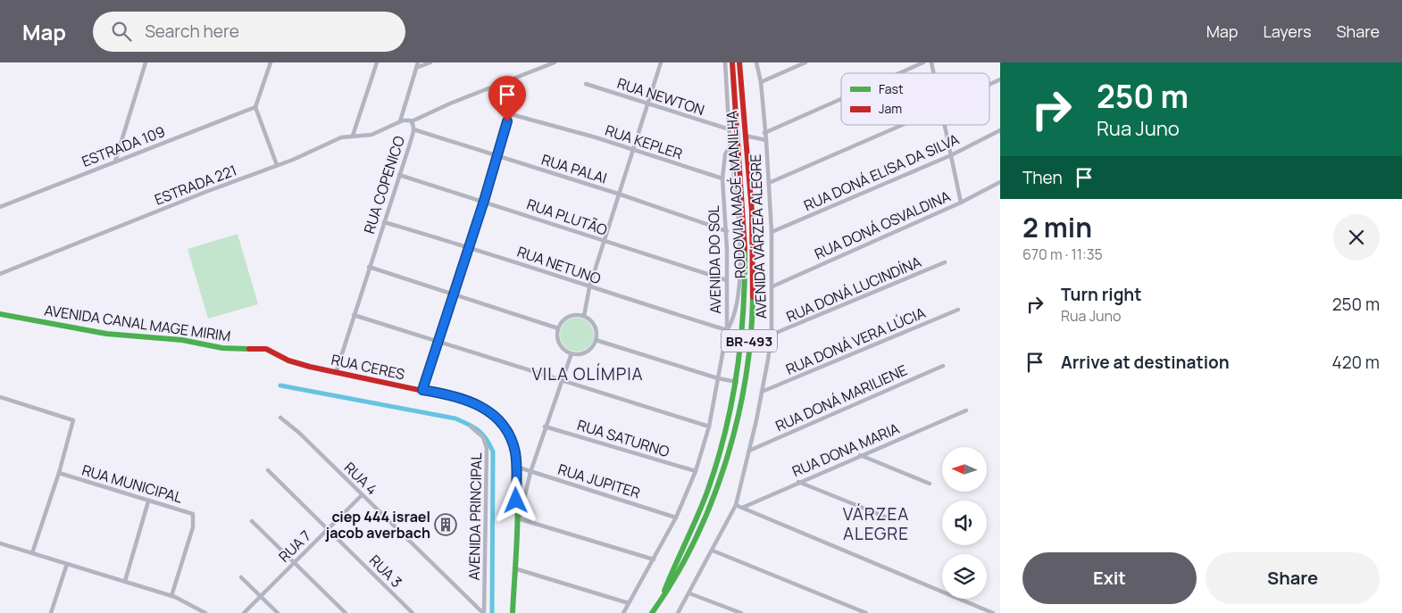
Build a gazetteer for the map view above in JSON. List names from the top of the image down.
{
  "streets": {
    "main road": [
      "RODOVIA MAGÉ-MANILHA",
      "AVENIDA CANAL MAGE MIRIM",
      "BR-493",
      "RUA CERES"
    ],
    "street": [
      "RUA NEWTON",
      "RUA KEPLER",
      "ESTRADA 109",
      "RUA PALAI",
      "RUA DONÁ ELISA DA SILVA",
      "ESTRADA 221",
      "RUA COPENICO",
      "RUA PLUTÃO",
      "RUA DONÁ OSVALDINA",
      "AVENIDA VÁRZEA ALEGRE",
      "AVENIDA DO SOL",
      "RUA NETUNO",
      "RUA DONÁ LUCINDÍNA",
      "RUA DONÁ VERA LÚCIA",
      "RUA DONÁ MARILIENE",
      "RUA SATURNO",
      "RUA DONA MARIA",
      "RUA 4",
      "RUA JUPITER",
      "RUA MUNICIPAL",
      "AVENIDA PRINCIPAL",
      "RUA 7",
      "RUA 3"
    ]
  },
  "crossings": [
    ["RUA KEPLER", "RUA PALAI"],
    ["RUA KEPLER", "AVENIDA DO SOL"],
    ["RUA PALAI", "RUA COPENICO"],
    ["RUA PALAI", "AVENIDA DO SOL"],
    ["RUA DONÁ ELISA DA SILVA", "AVENIDA VÁRZEA ALEGRE"],
    ["ESTRADA 221", "RUA COPENICO"],
    ["RUA COPENICO", "RUA PLUTÃO"],
    ["RUA COPENICO", "RUA NETUNO"],
    ["RUA COPENICO", "RUA CERES"],
    ["RUA PLUTÃO", "AVENIDA DO SOL"],
    ["RUA DONÁ OSVALDINA", "AVENIDA VÁRZEA ALEGRE"],
    ["AVENIDA VÁRZEA ALEGRE", "RUA DONÁ LUCINDÍNA"],
    ["AVENIDA VÁRZEA ALEGRE", "RUA DONÁ VERA LÚCIA"],
    ["AVENIDA VÁRZEA ALEGRE", "RUA DONÁ MARILIENE"],
    ["AVENIDA DO SOL", "RUA NETUNO"],
    ["AVENIDA DO SOL", "RUA SATURNO"],
    ["AVENIDA DO SOL", "RUA JUPITER"],
    ["AVENIDA CANAL MAGE MIRIM", "RUA CERES"],
    ["RUA CERES", "RUA JUPITER"],
    ["RUA 4", "AVENIDA PRINCIPAL"],
    ["RUA 4", "RUA 7"],
    ["RUA 7", "RUA 3"]
  ],
  "districts": ["VILA OLÍMPIA", "VÁRZEA ALEGRE"],
  "places": {
    "building": ["ciep 444 israel jacob averbach"]
  },
  "legend": ["Fast", "Jam"],
  "north": "left",
  "page": {
    "header": "Map",
    "search": "Search here",
    "nav": ["Map", "Layers", "Share"],
    "turn": ["250 m", "Rua Juno"],
    "then": "Then",
    "heading": ["2 min", "670 m · 11:35"],
    "list": [
      {
        "name": "Turn right",
        "note": "Rua Juno",
        "value": "250 m"
      },
      {
        "name": "Arrive at destination",
        "value": "420 m"
      }
    ],
    "buttons": ["Exit", "Share"]
  }
}
